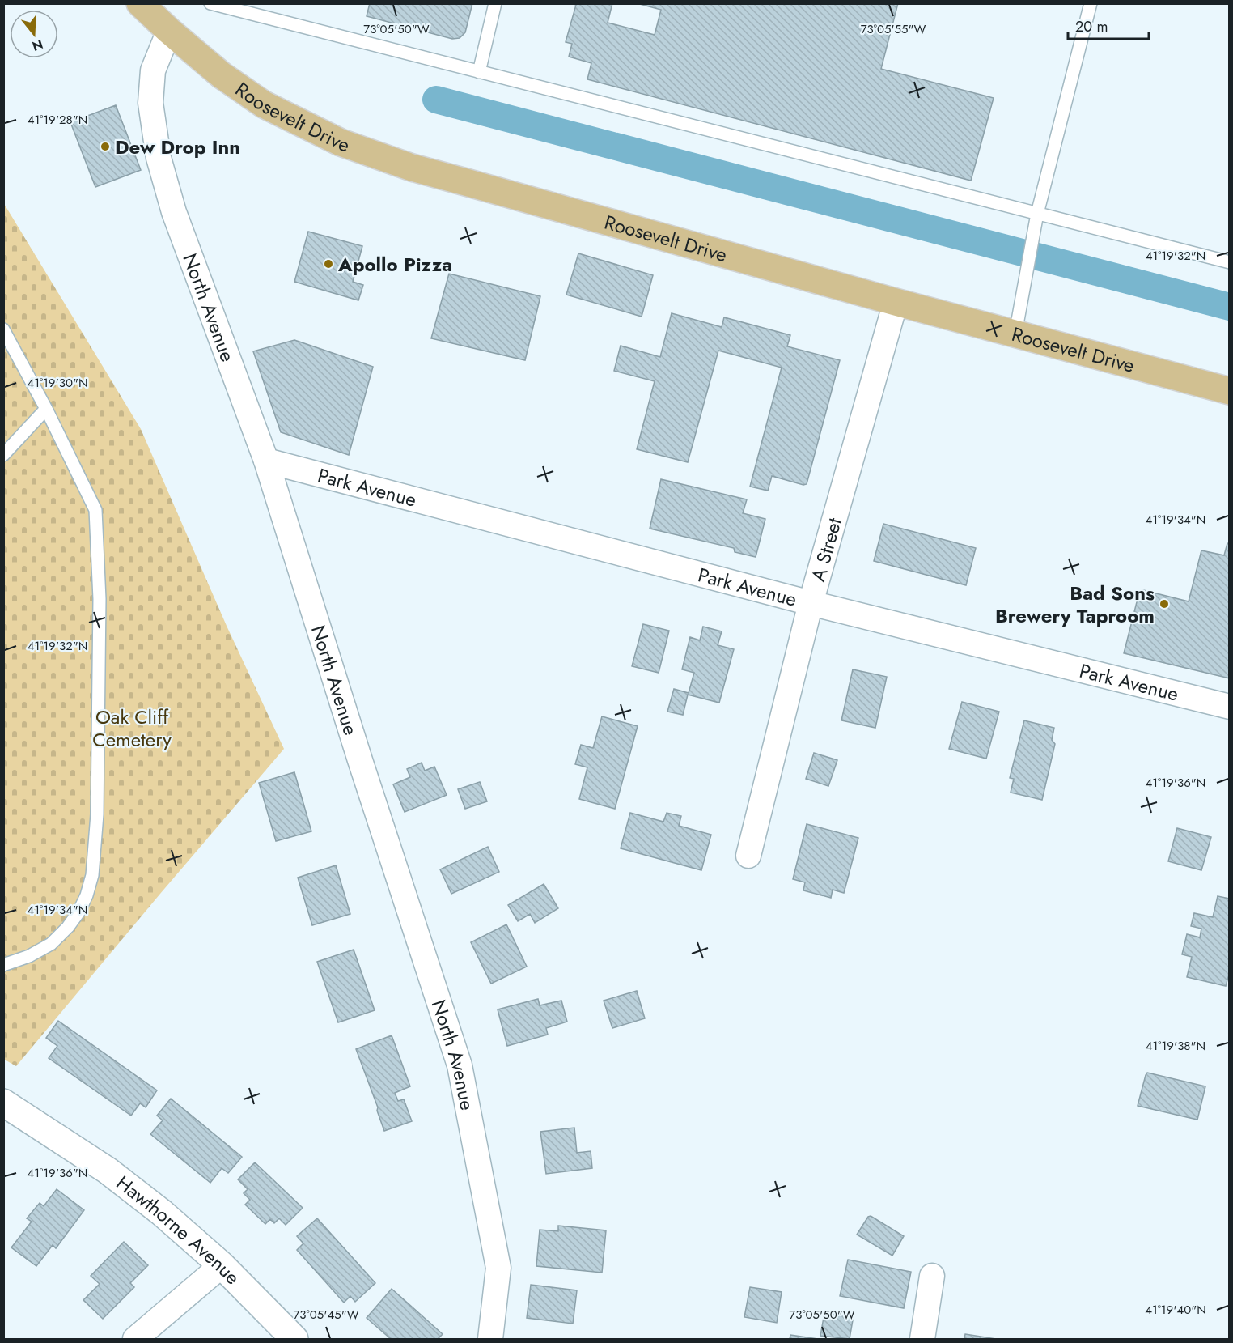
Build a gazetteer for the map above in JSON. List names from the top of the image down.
{
  "streets": {
    "main road": ["Roosevelt Drive"],
    "street": [
      "North Avenue",
      "Park Avenue",
      "A Street",
      "Hawthorne Avenue"
    ]
  },
  "crossings": [
    ["Roosevelt Drive", "North Avenue"],
    ["Roosevelt Drive", "A Street"],
    ["North Avenue", "Park Avenue"],
    ["Park Avenue", "A Street"]
  ],
  "parks": ["Oak Cliff Cemetery"],
  "places": ["Dew Drop Inn", "Apollo Pizza", "Bad Sons Brewery Taproom"],
  "scale_bar": "20 m",
  "north": "bottom",
  "coordinates": [
    "73°05'50\"W",
    "73°05'55\"W",
    "41°19'28\"N",
    "41°19'32\"N",
    "41°19'30\"N",
    "41°19'34\"N",
    "41°19'36\"N",
    "41°19'38\"N",
    "41°19'40\"N",
    "73°05'45\"W"
  ]
}
